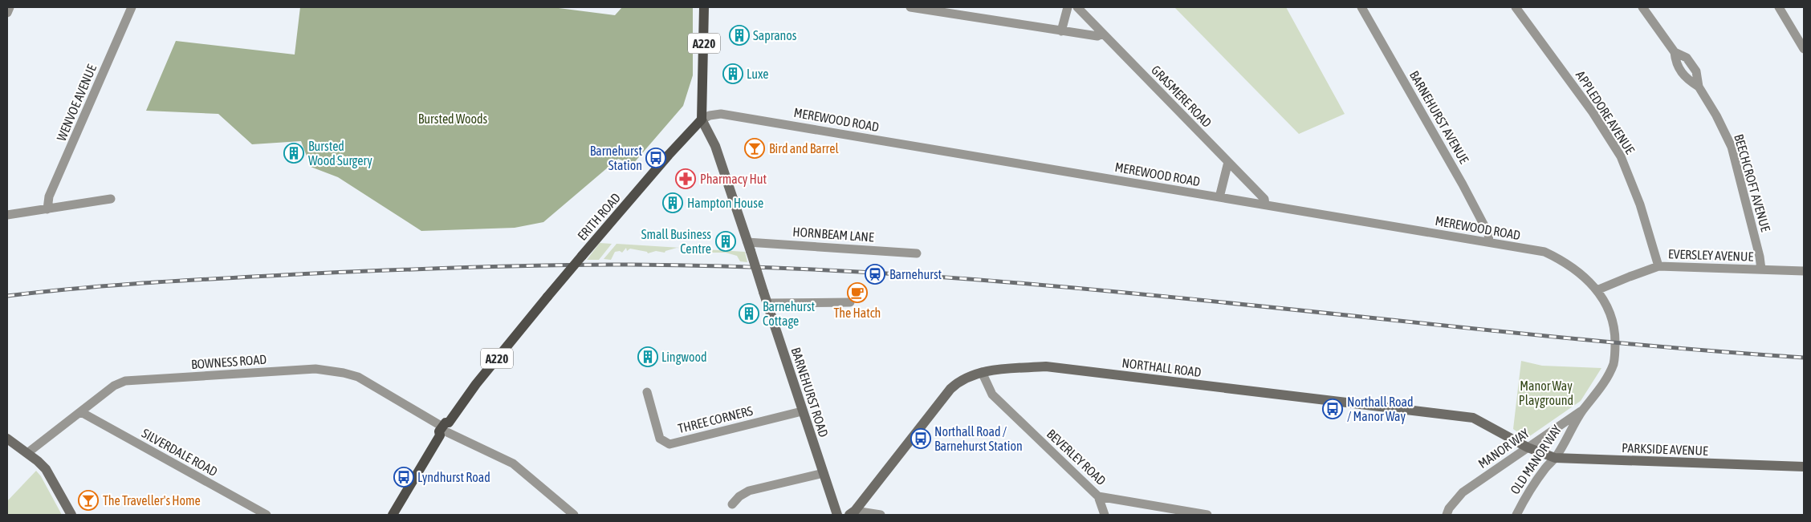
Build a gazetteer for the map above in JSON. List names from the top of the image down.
{
  "streets": {
    "main road": ["A220", "ERITH ROAD"],
    "street": [
      "GRASMERE ROAD",
      "WENVOE AVENUE",
      "APPLEDORE AVENUE",
      "BARNEHURST AVENUE",
      "MEREWOOD ROAD",
      "BEECHCROFT AVENUE",
      "HORNBEAM LANE",
      "EVERSLEY AVENUE",
      "BOWNESS ROAD",
      "NORTHALL ROAD",
      "BARNEHURST ROAD",
      "THREE CORNERS",
      "MANOR WAY",
      "PARKSIDE AVENUE",
      "SILVERDALE ROAD",
      "BEVERLEY ROAD",
      "OLD MANOR WAY"
    ]
  },
  "crossings": [
    ["A220", "MEREWOOD ROAD"],
    ["A220", "ERITH ROAD"],
    ["A220", "BARNEHURST ROAD"],
    ["GRASMERE ROAD", "MEREWOOD ROAD"],
    ["APPLEDORE AVENUE", "EVERSLEY AVENUE"],
    ["BARNEHURST AVENUE", "MEREWOOD ROAD"],
    ["MEREWOOD ROAD", "ERITH ROAD"],
    ["MEREWOOD ROAD", "EVERSLEY AVENUE"],
    ["MEREWOOD ROAD", "BARNEHURST ROAD"],
    ["MEREWOOD ROAD", "OLD MANOR WAY"],
    ["BEECHCROFT AVENUE", "EVERSLEY AVENUE"],
    ["ERITH ROAD", "BOWNESS ROAD"],
    ["ERITH ROAD", "BARNEHURST ROAD"],
    ["HORNBEAM LANE", "BARNEHURST ROAD"],
    ["EVERSLEY AVENUE", "OLD MANOR WAY"],
    ["BOWNESS ROAD", "SILVERDALE ROAD"],
    ["NORTHALL ROAD", "MANOR WAY"],
    ["NORTHALL ROAD", "PARKSIDE AVENUE"],
    ["NORTHALL ROAD", "BEVERLEY ROAD"],
    ["BARNEHURST ROAD", "THREE CORNERS"],
    ["MANOR WAY", "PARKSIDE AVENUE"],
    ["MANOR WAY", "OLD MANOR WAY"],
    ["PARKSIDE AVENUE", "OLD MANOR WAY"]
  ],
  "parks": ["Bursted Woods", "Manor Way Playground"],
  "places": {
    "building": [
      "Sapranos",
      "Luxe",
      "Bursted Wood Surgery",
      "Hampton House",
      "Small Business Centre",
      "Barnehurst Cottage",
      "Lingwood"
    ],
    "bar": ["Bird and Barrel", "The Traveller's Home"],
    "bus stop": [
      "Barnehurst Station",
      "Northall Road / Manor Way",
      "Northall Road / Barnehurst Station",
      "Lyndhurst Road"
    ],
    "pharmacy": ["Pharmacy Hut"],
    "station": ["Barnehurst"],
    "cafe": ["The Hatch"]
  }
}
